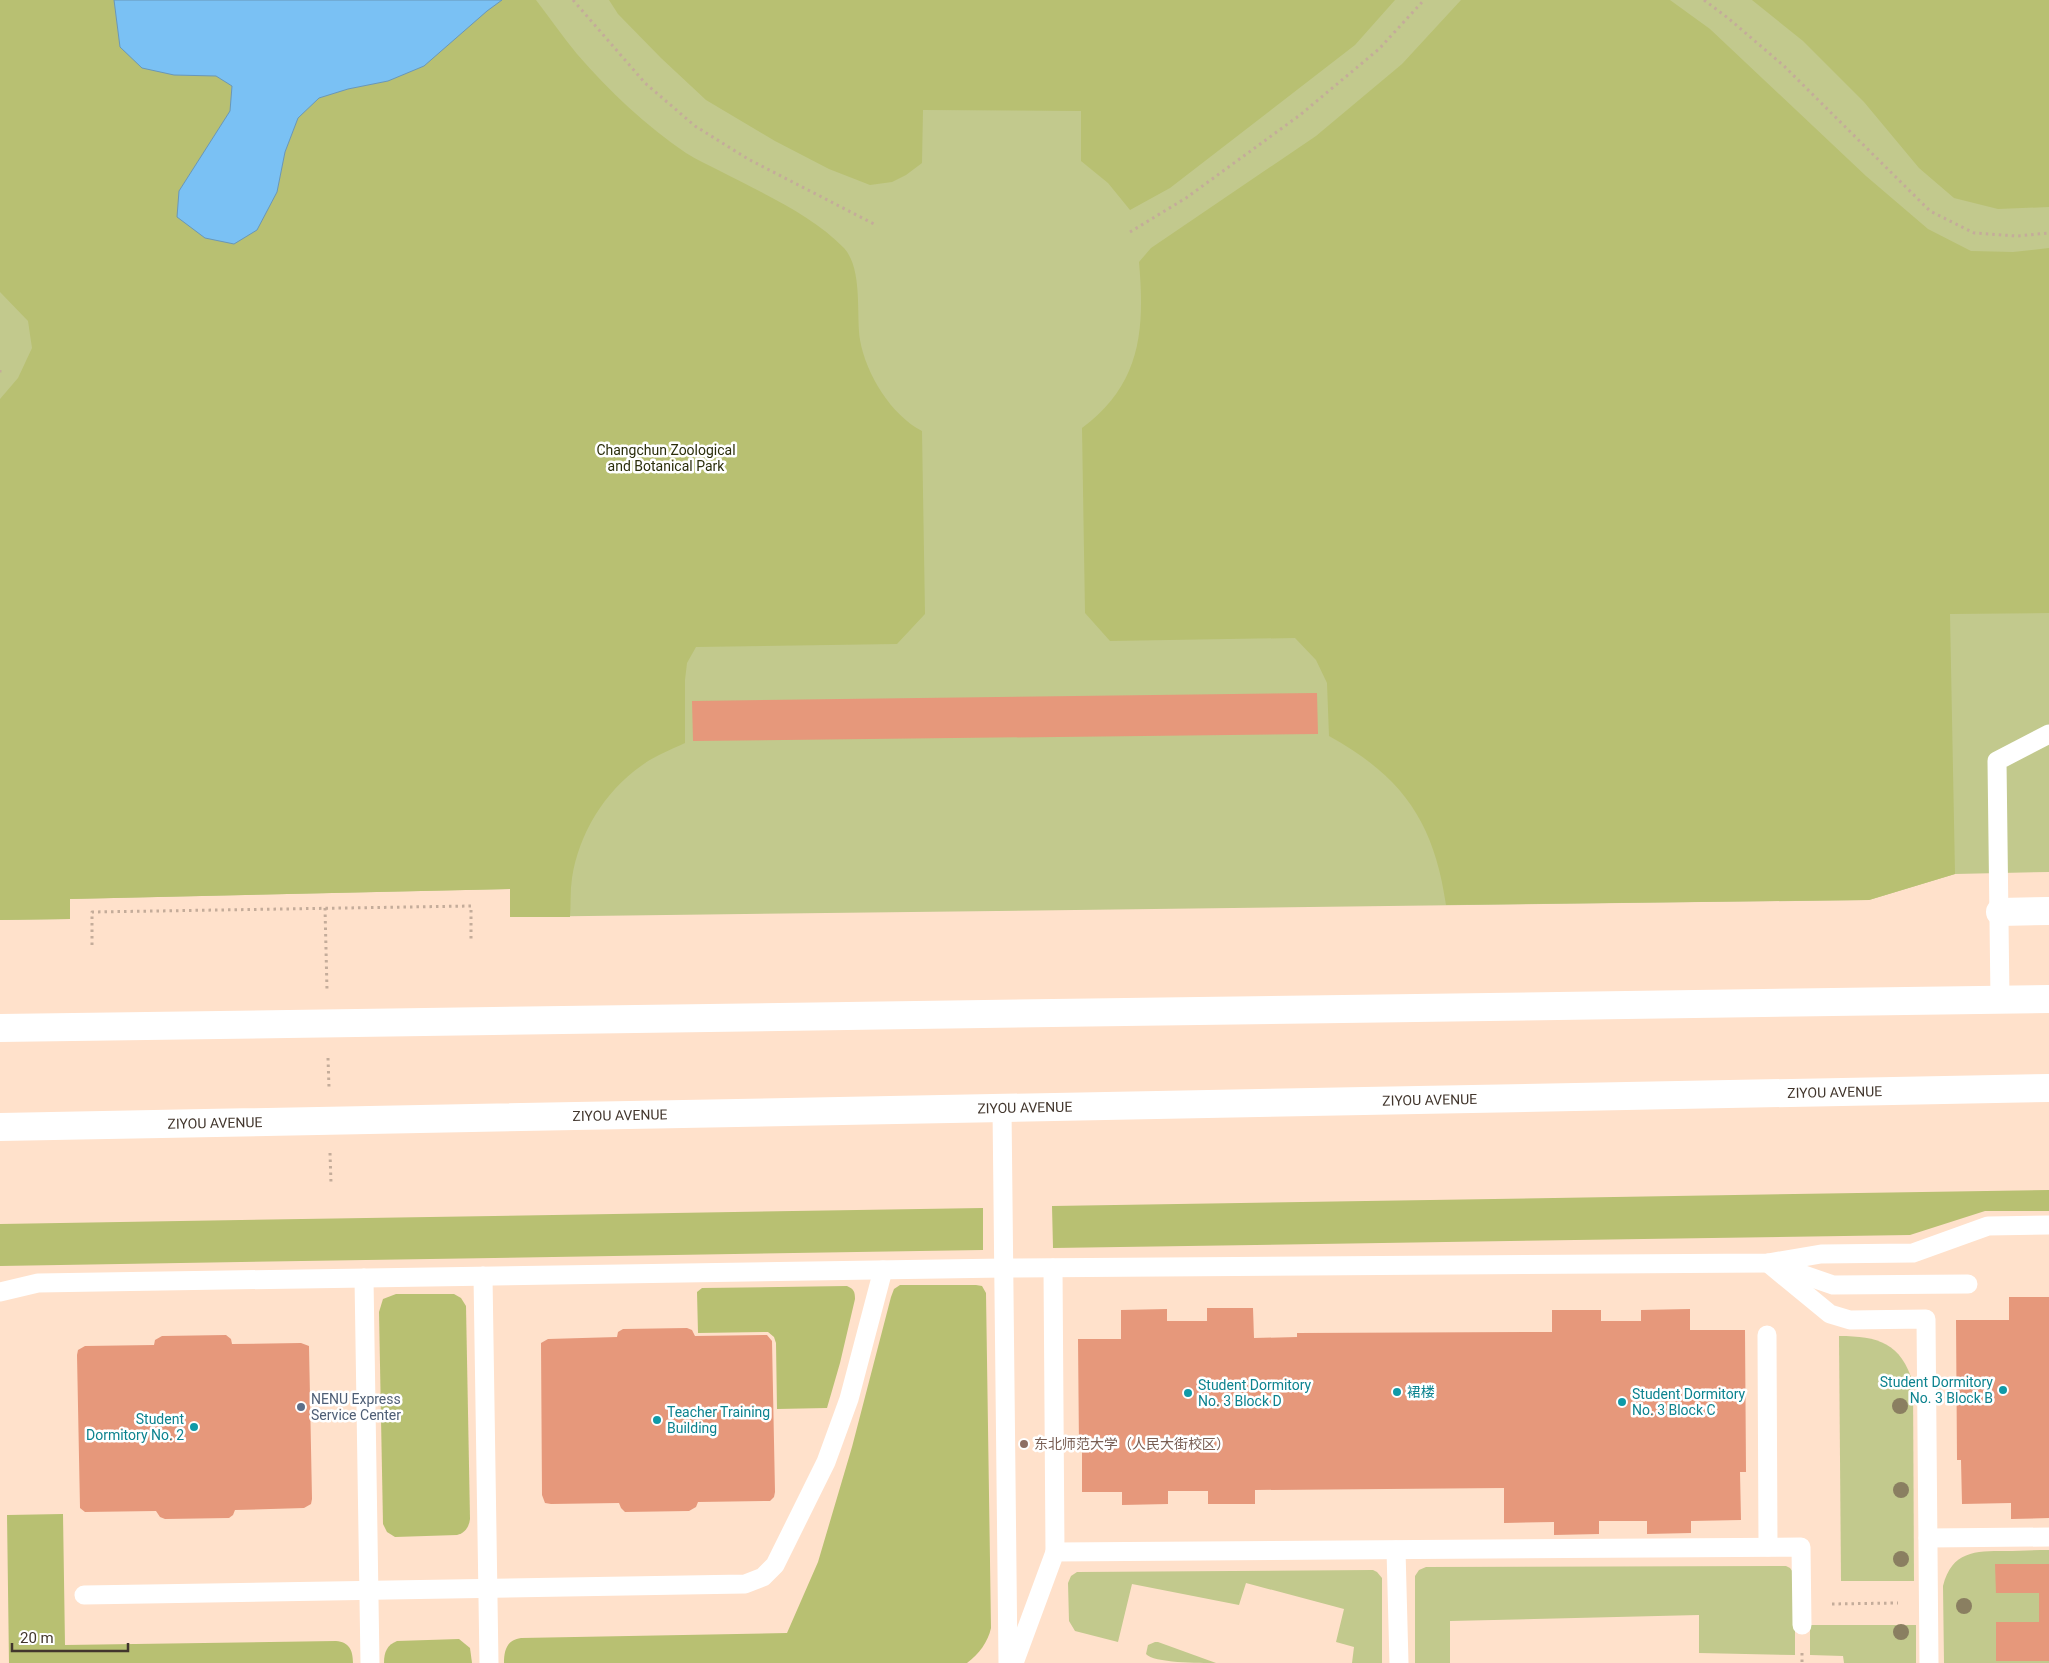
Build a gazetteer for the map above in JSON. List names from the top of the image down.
{
  "streets": {
    "main road": ["ZIYOU AVENUE"]
  },
  "parks": ["Changchun Zoological and Botanical Park"],
  "places": [
    "Student Dormitory No. 3 Block B",
    "裙楼",
    "Student Dormitory No. 3 Block D",
    "Student Dormitory No. 3 Block C",
    "NENU Express Service Center",
    "Teacher Training Building",
    "Student Dormitory No. 2",
    "东北师范大学（人民大街校区）"
  ],
  "scale_bar": "20 m"
}
